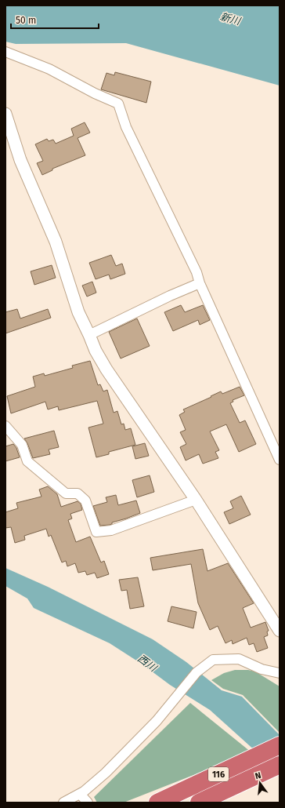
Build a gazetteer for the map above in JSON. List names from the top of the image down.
{
  "streets": {
    "highway": ["116"]
  },
  "water": ["新川", "西川"],
  "scale_bar": "50 m",
  "north": "top"
}
